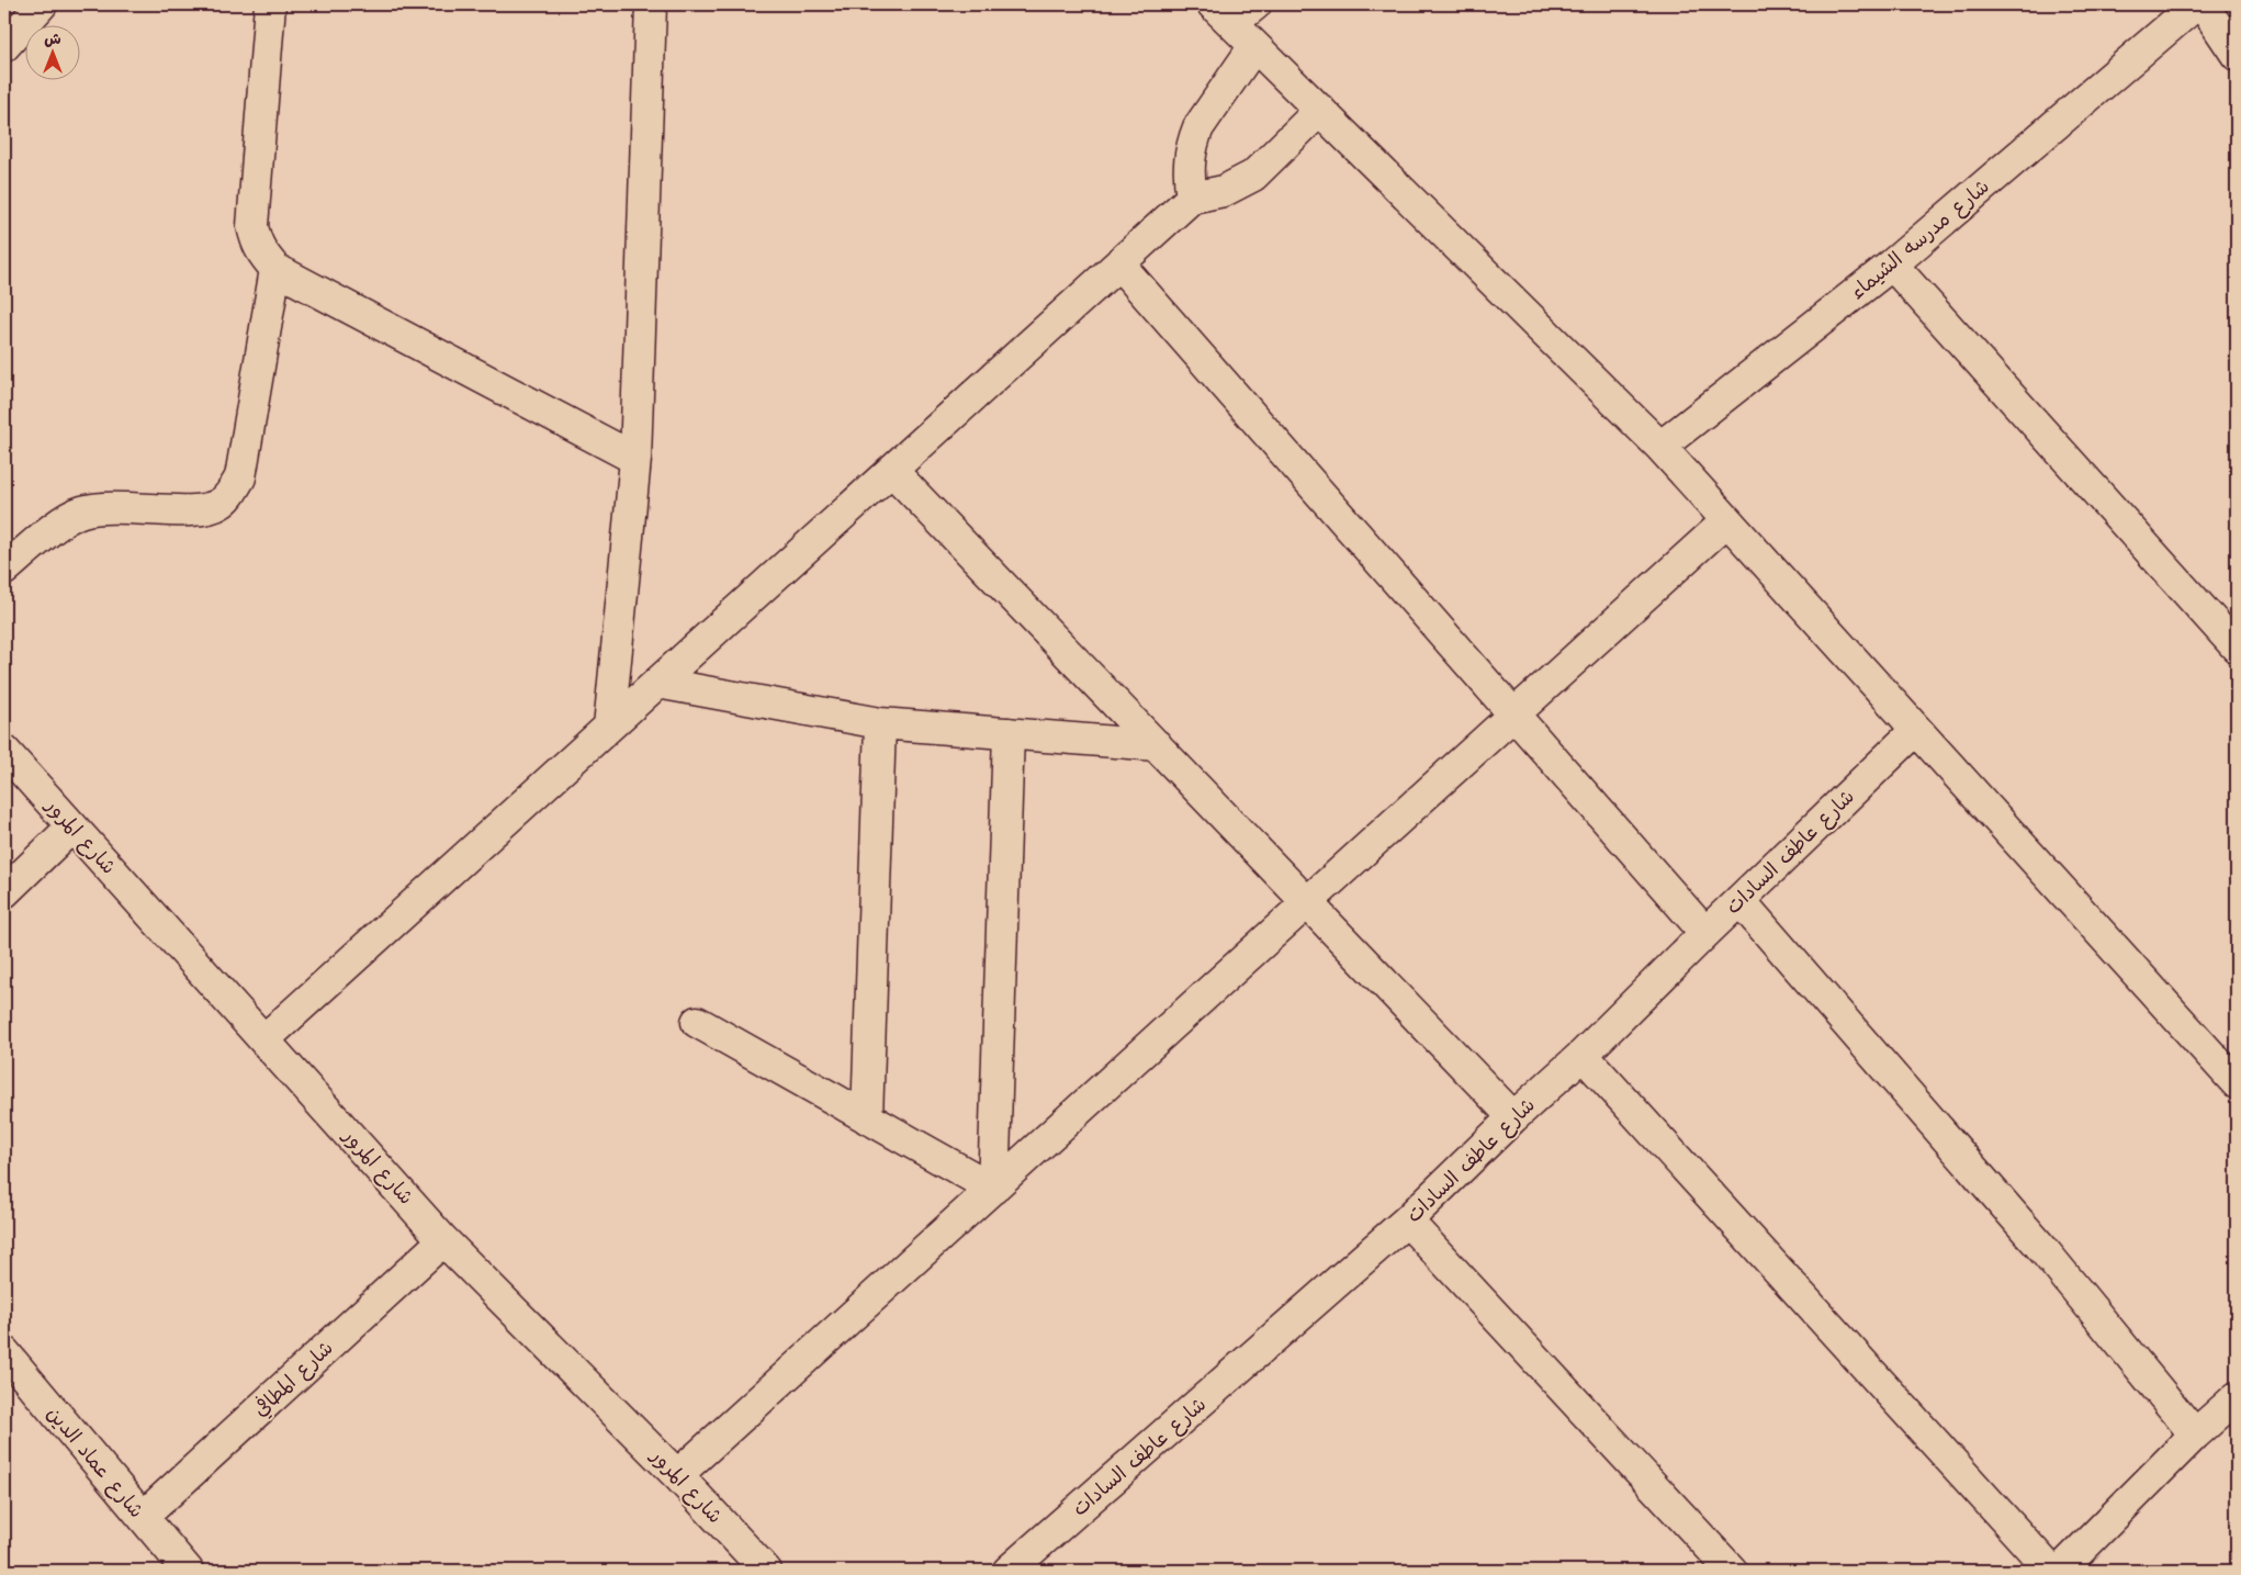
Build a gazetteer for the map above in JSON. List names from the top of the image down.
{
  "streets": {
    "street": [
      "شارع مدرسه الشيماء",
      "شارع المرور",
      "شارع عاطف السادات",
      "شارع المطافي",
      "شارع عماد الدين"
    ]
  },
  "crossings": [
    ["شارع المرور", "شارع المطافي"],
    ["شارع المطافي", "شارع عماد الدين"]
  ],
  "north": "top"
}
